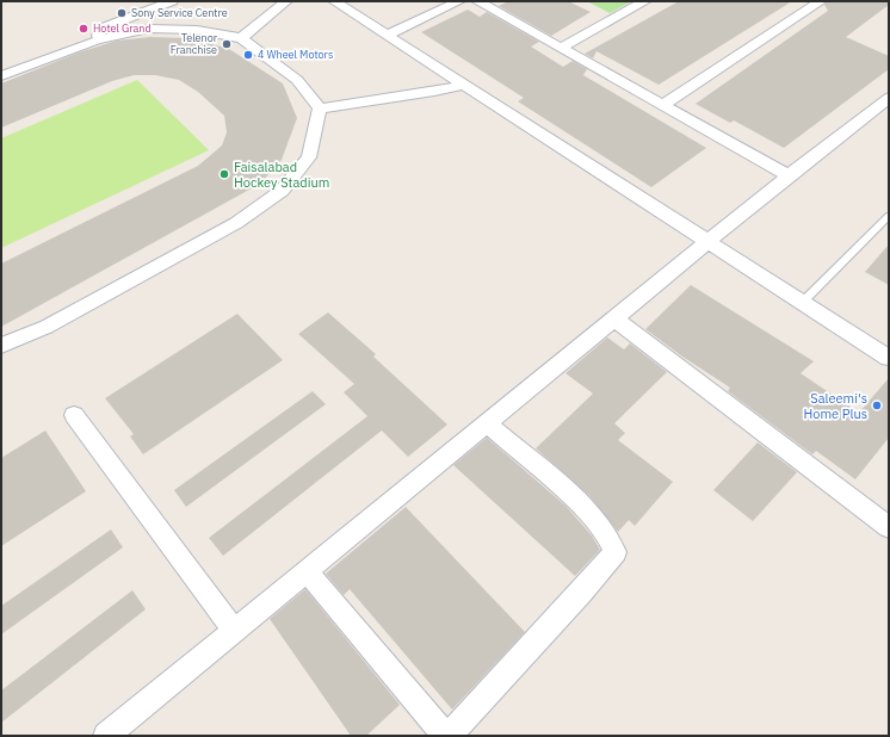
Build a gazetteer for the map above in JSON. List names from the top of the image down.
{
  "places": [
    "Sony Service Centre",
    "Hotel Grand",
    "Telenor Franchise",
    "4 Wheel Motors",
    "Faisalabad Hockey Stadium",
    "Saleemi's Home Plus"
  ]
}
